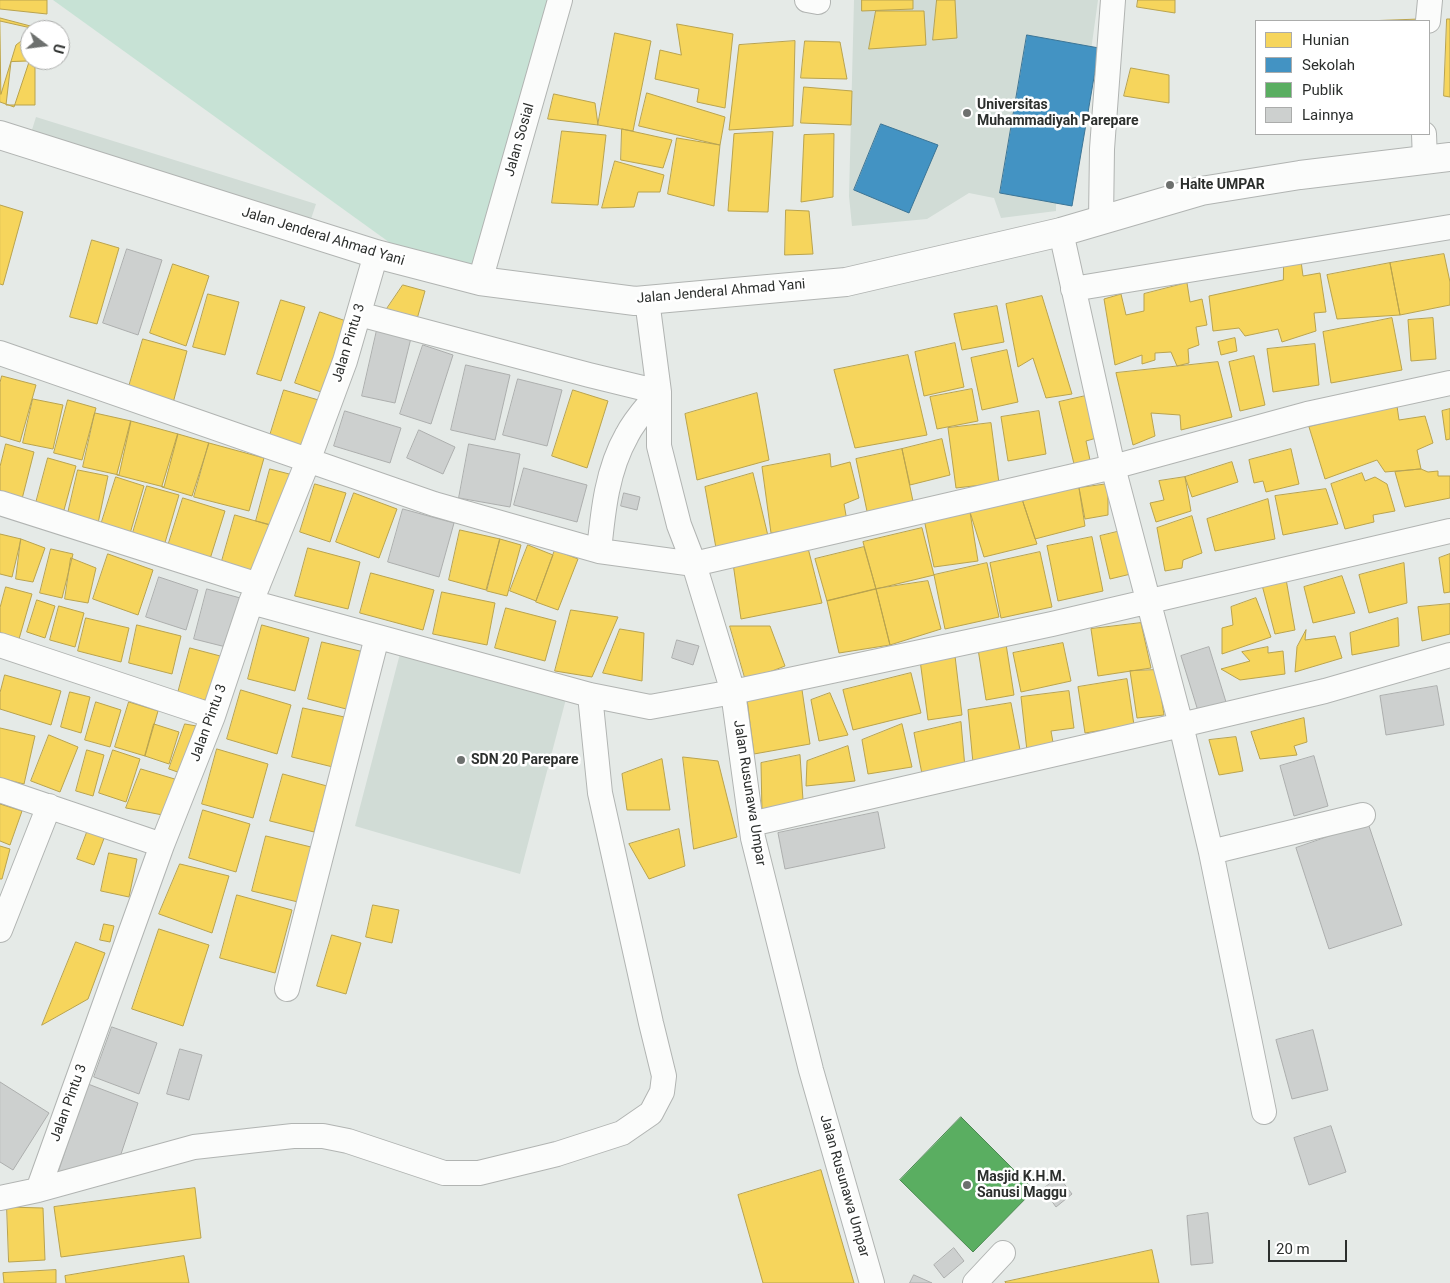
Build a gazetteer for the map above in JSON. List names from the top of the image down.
{
  "streets": {
    "highway": ["Jalan Jenderal Ahmad Yani"],
    "street": ["Jalan Sosial", "Jalan Pintu 3", "Jalan Rusunawa Umpar"]
  },
  "crossings": [
    ["Jalan Sosial", "Jalan Jenderal Ahmad Yani"],
    ["Jalan Jenderal Ahmad Yani", "Jalan Pintu 3"],
    ["Jalan Jenderal Ahmad Yani", "Jalan Rusunawa Umpar"]
  ],
  "places": [
    "Universitas Muhammadiyah Parepare",
    "Halte UMPAR",
    "SDN 20 Parepare",
    "Masjid K.H.M. Sanusi Maggu"
  ],
  "legend": [
    "Hunian",
    "Sekolah",
    "Publik",
    "Lainnya"
  ],
  "scale_bar": "20 m",
  "north": "right"
}
